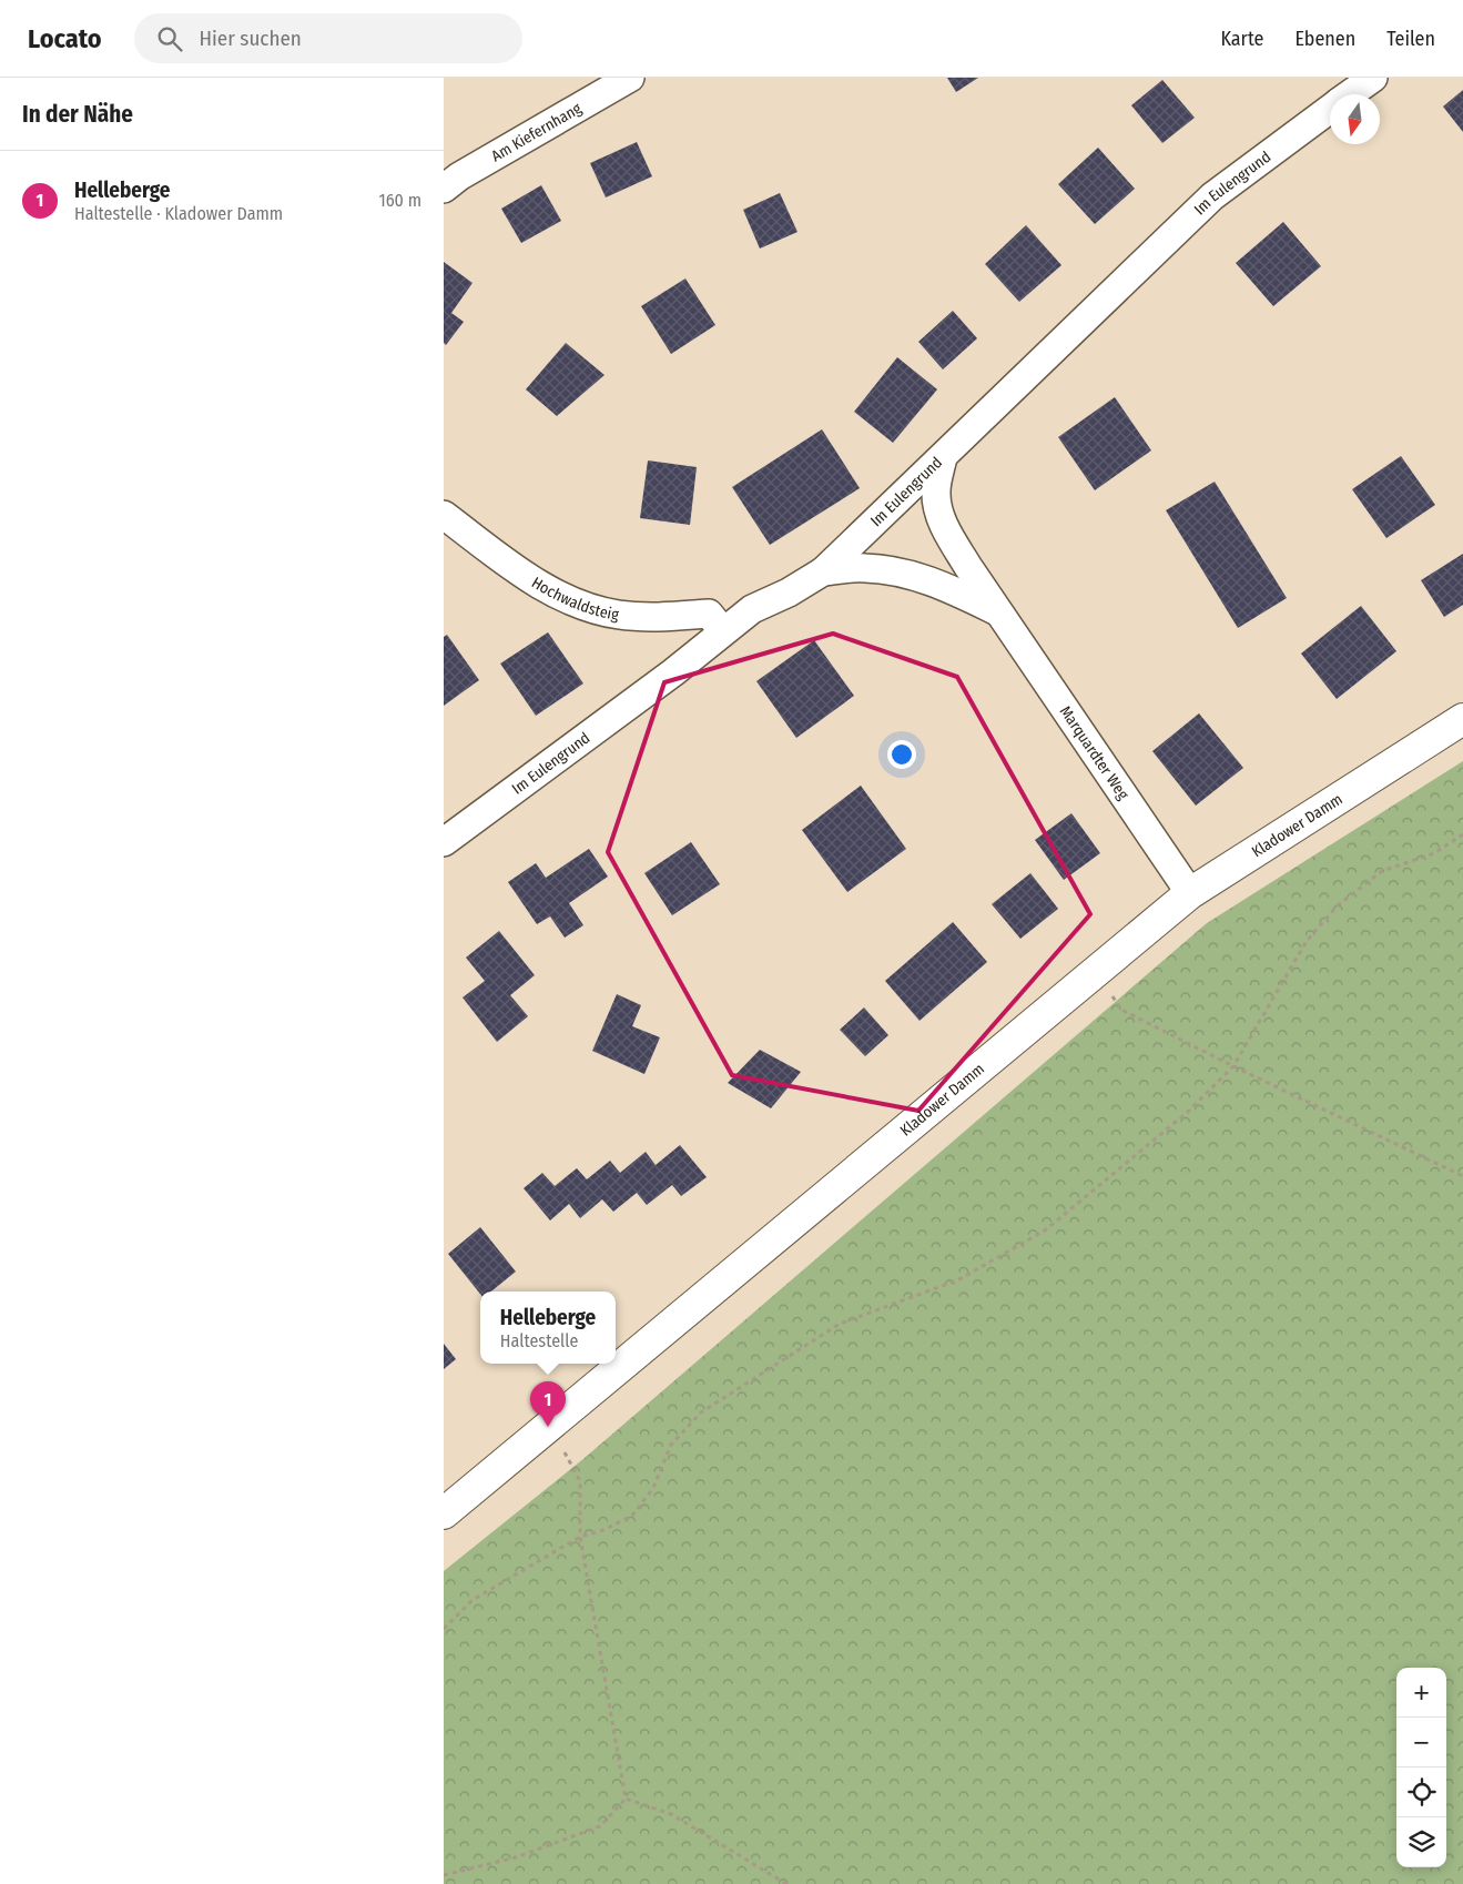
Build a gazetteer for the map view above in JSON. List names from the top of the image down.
{
  "streets": {
    "main road": ["Kladower Damm"],
    "street": [
      "Am Kiefernhang",
      "Im Eulengrund",
      "Hochwaldsteig",
      "Marquardter Weg"
    ]
  },
  "crossings": [
    ["Im Eulengrund", "Hochwaldsteig"],
    ["Im Eulengrund", "Marquardter Weg"],
    ["Marquardter Weg", "Kladower Damm"]
  ],
  "north": "bottom",
  "page": {
    "header": "Locato",
    "search": "Hier suchen",
    "nav": ["Karte", "Ebenen", "Teilen"],
    "heading": "In der Nähe",
    "list": [
      {
        "mark": "1",
        "name": "Helleberge",
        "note": "Haltestelle · Kladower Damm",
        "value": "160 m"
      }
    ],
    "popup": ["Helleberge", "Haltestelle"],
    "pins": "1",
    "map_buttons": ["+", "−"]
  }
}
